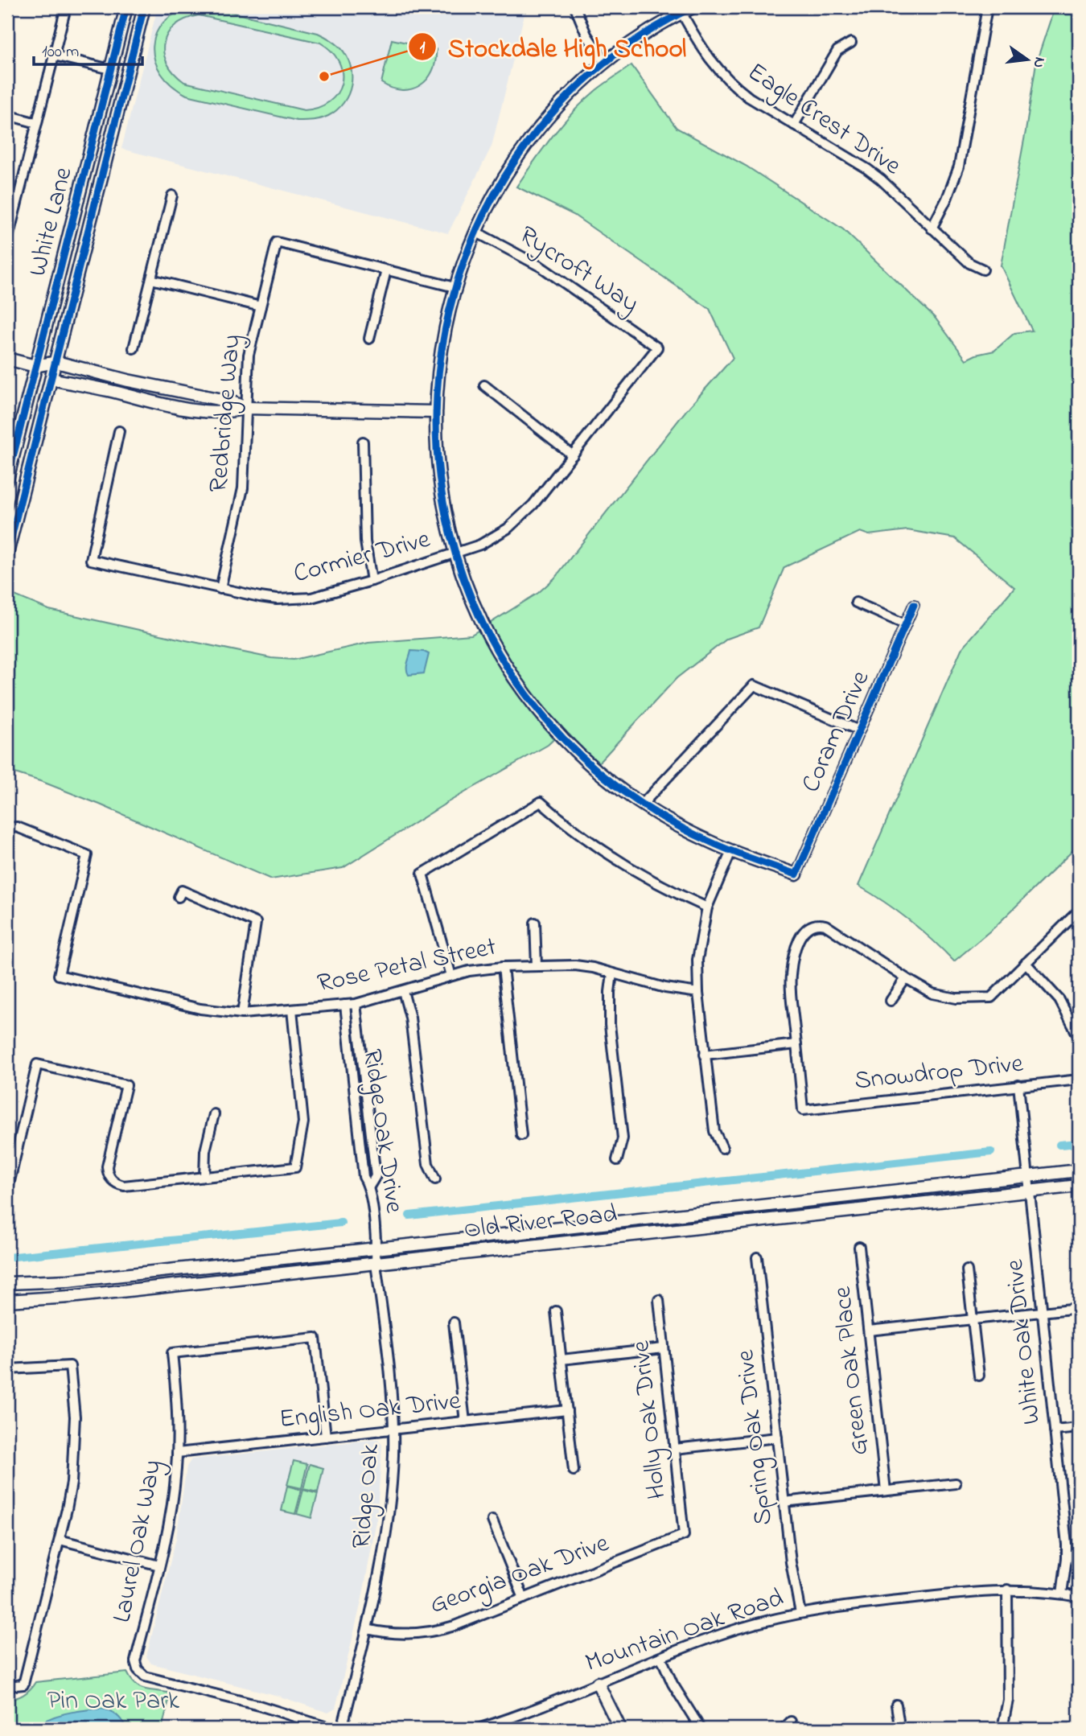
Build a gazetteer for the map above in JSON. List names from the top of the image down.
{
  "streets": {
    "main road": ["White Lane", "Old River Road"],
    "street": [
      "Eagle Crest Drive",
      "Rycroft Way",
      "Redbridge Way",
      "Cormier Drive",
      "Coram Drive",
      "Rose Petal Street",
      "Snowdrop Drive",
      "Ridge Oak Drive",
      "White Oak Drive",
      "Green Oak Place",
      "English Oak Drive",
      "Holly Oak Drive",
      "Spring Oak Drive",
      "Ridge Oak",
      "Laurel Oak Way",
      "Georgia Oak Drive",
      "Mountain Oak Road"
    ]
  },
  "crossings": [
    ["Rycroft Way", "Cormier Drive"],
    ["Redbridge Way", "Cormier Drive"],
    ["Rose Petal Street", "Ridge Oak Drive"],
    ["Snowdrop Drive", "White Oak Drive"],
    ["Ridge Oak Drive", "Old River Road"],
    ["Ridge Oak Drive", "Ridge Oak"],
    ["Old River Road", "White Oak Drive"],
    ["Old River Road", "Ridge Oak"],
    ["White Oak Drive", "Mountain Oak Road"],
    ["English Oak Drive", "Ridge Oak"],
    ["English Oak Drive", "Laurel Oak Way"],
    ["Holly Oak Drive", "Georgia Oak Drive"],
    ["Spring Oak Drive", "Mountain Oak Road"],
    ["Ridge Oak", "Georgia Oak Drive"]
  ],
  "parks": ["Pin Oak Park"],
  "places": ["Stockdale High School"],
  "scale_bar": "100 m",
  "north": "right"
}
